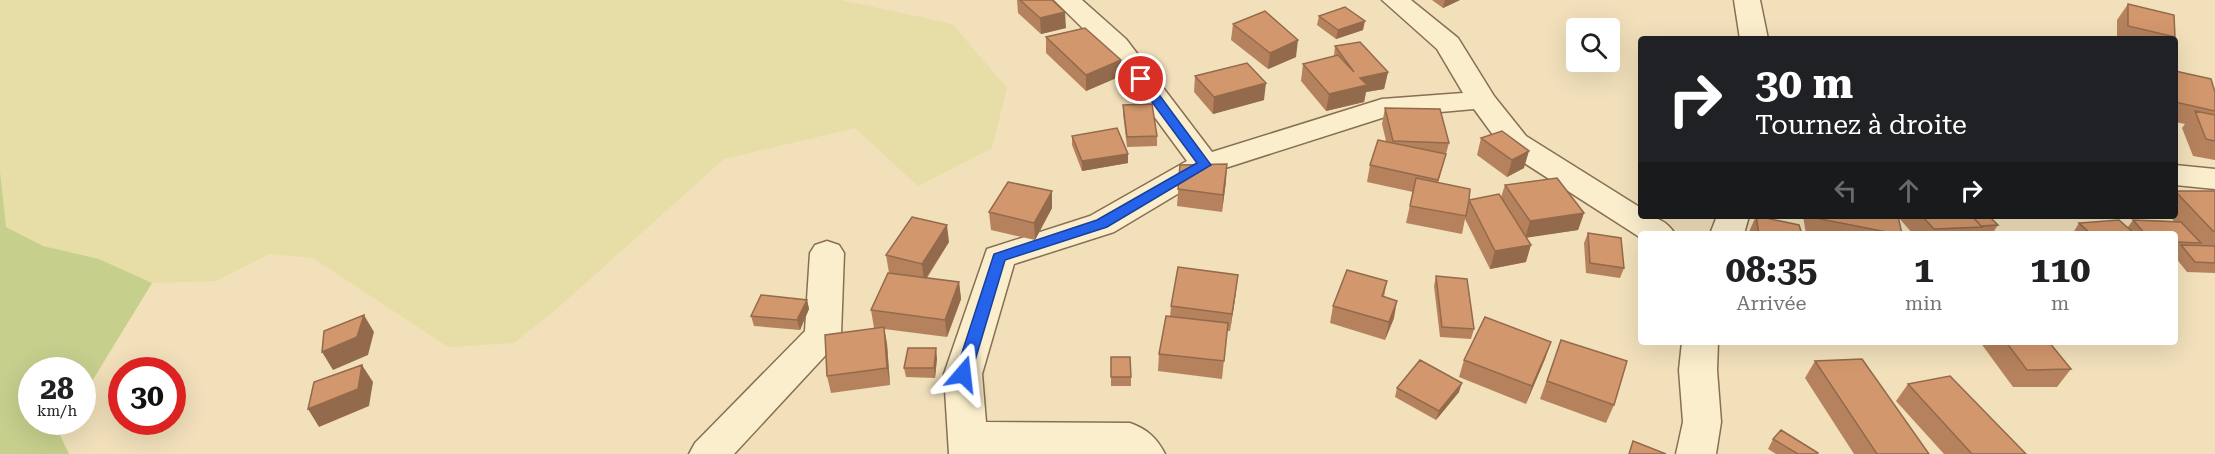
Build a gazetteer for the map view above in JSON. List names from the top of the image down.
{
  "page": {
    "turn": ["30 m", "Tournez à droite"],
    "eta": [
      "08:35",
      "Arrivée",
      "1",
      "min",
      "110",
      "m"
    ],
    "speed": "28 km/h",
    "limit": "30"
  }
}
